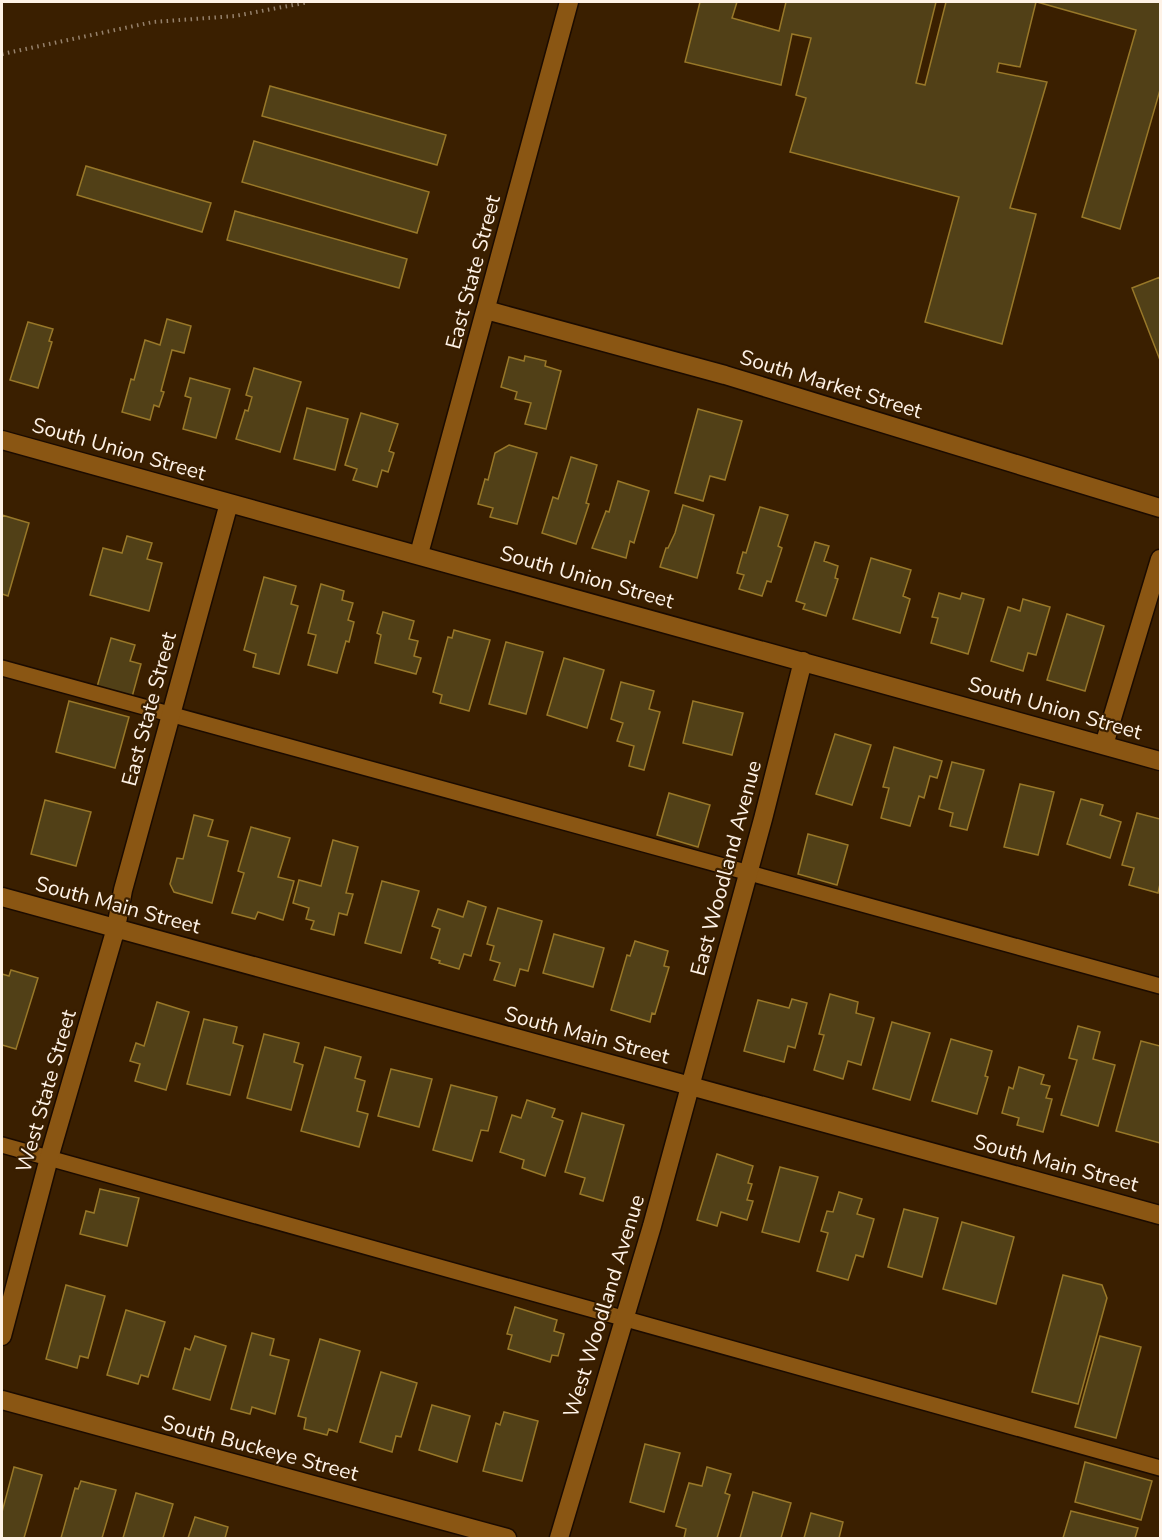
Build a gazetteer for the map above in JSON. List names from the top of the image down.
{
  "streets": {
    "street": [
      "East State Street",
      "South Market Street",
      "South Union Street",
      "East Woodland Avenue",
      "South Main Street",
      "West State Street",
      "West Woodland Avenue",
      "South Buckeye Street"
    ]
  },
  "crossings": [
    ["East State Street", "South Market Street"],
    ["East State Street", "South Union Street"],
    ["East State Street", "South Main Street"],
    ["East State Street", "West State Street"],
    ["South Union Street", "East Woodland Avenue"],
    ["East Woodland Avenue", "South Main Street"],
    ["East Woodland Avenue", "West Woodland Avenue"],
    ["South Main Street", "West State Street"],
    ["South Main Street", "West Woodland Avenue"]
  ]
}
